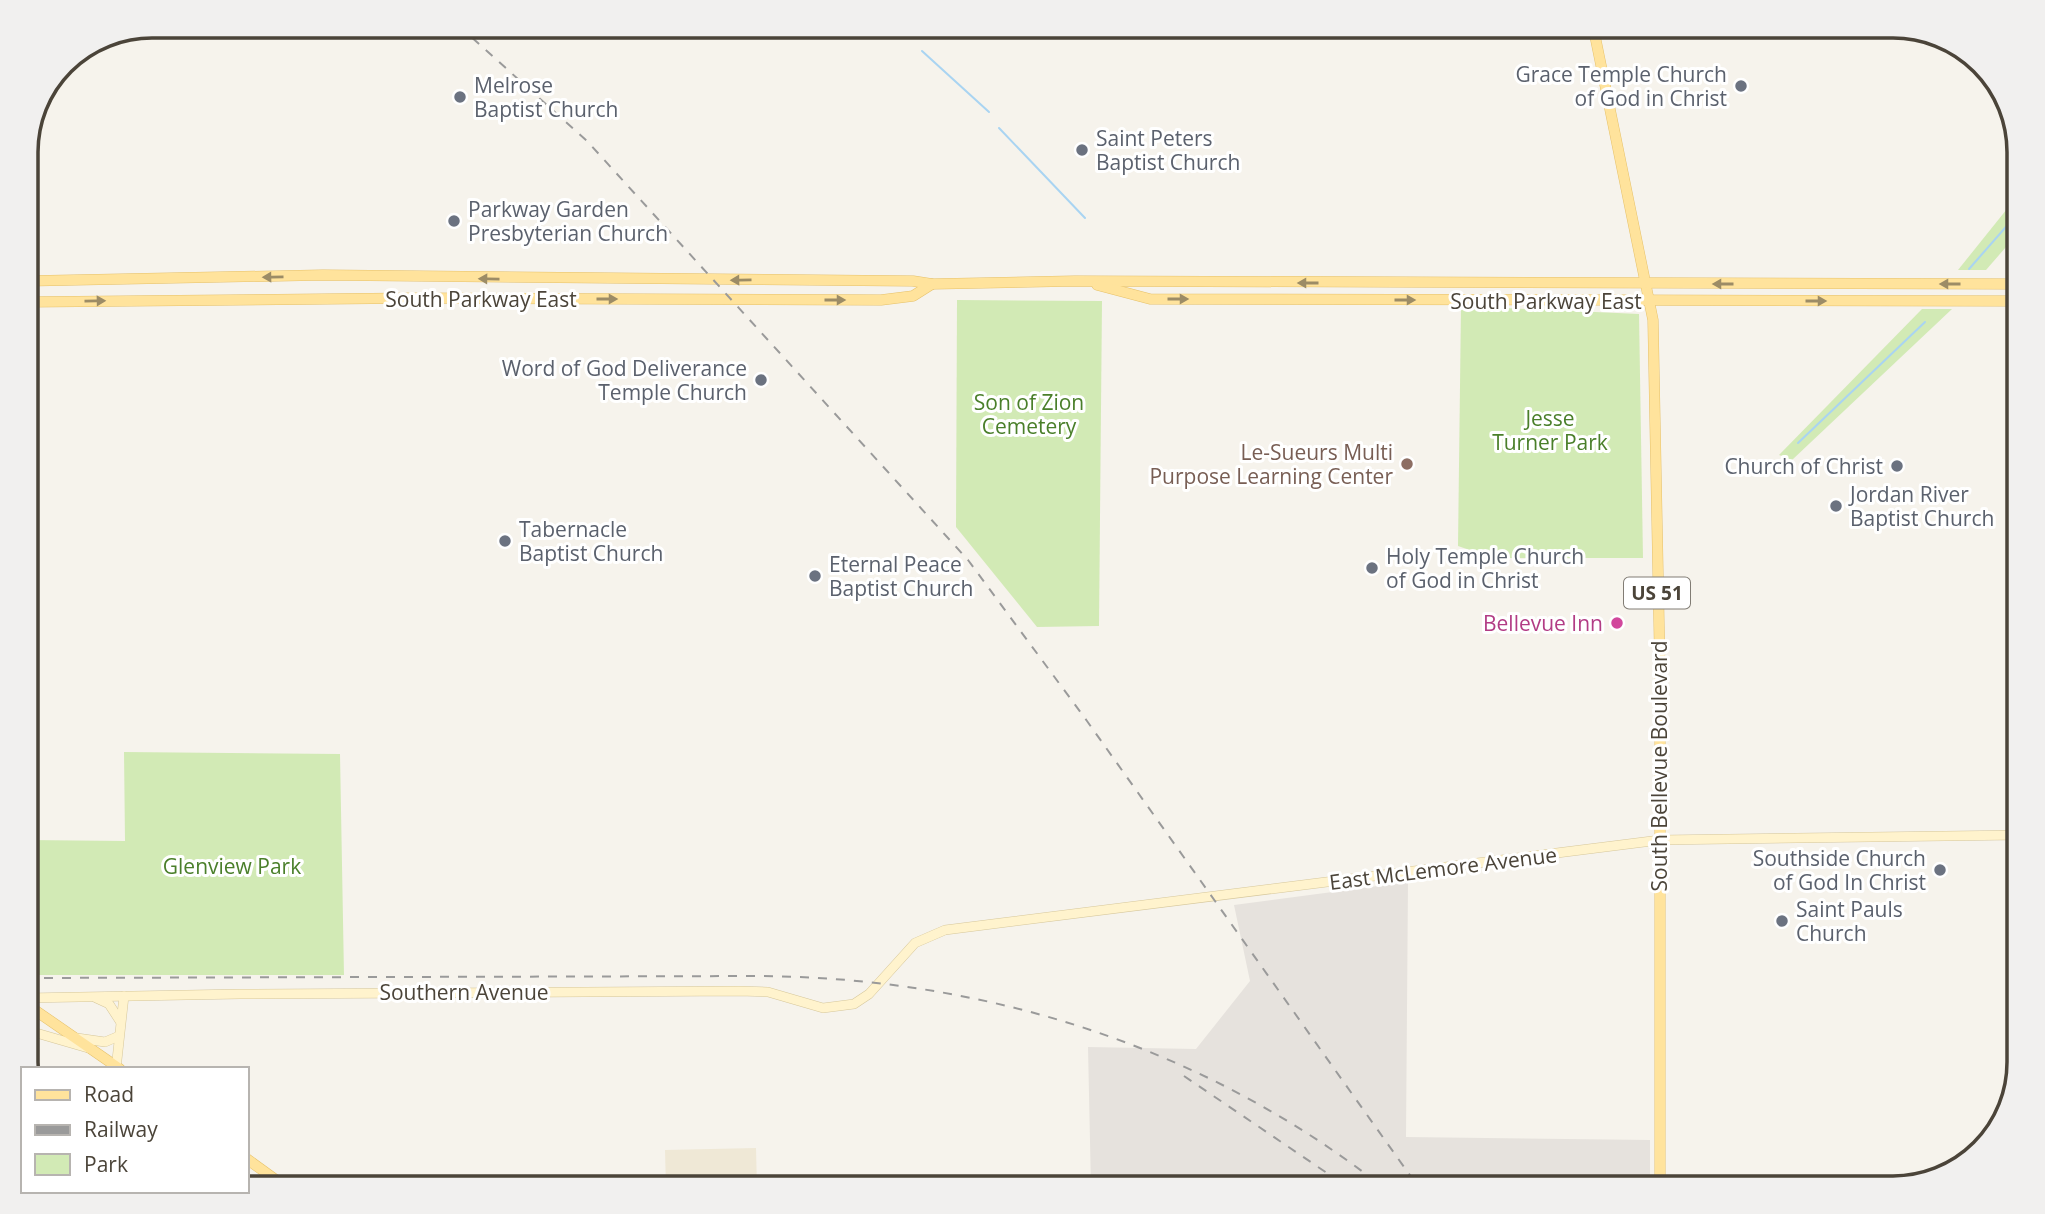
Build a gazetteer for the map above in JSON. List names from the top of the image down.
{
  "streets": {
    "main road": [
      "South Parkway East",
      "US 51",
      "South Bellevue Boulevard",
      "East McLemore Avenue",
      "Southern Avenue"
    ]
  },
  "crossings": [
    ["South Parkway East", "US 51"],
    ["South Parkway East", "South Bellevue Boulevard"],
    ["US 51", "South Bellevue Boulevard"],
    ["South Bellevue Boulevard", "East McLemore Avenue"],
    ["East McLemore Avenue", "Southern Avenue"]
  ],
  "parks": ["Son of Zion Cemetery", "Jesse Turner Park", "Glenview Park"],
  "places": [
    "Grace Temple Church of God in Christ",
    "Melrose Baptist Church",
    "Saint Peters Baptist Church",
    "Parkway Garden Presbyterian Church",
    "Word of God Deliverance Temple Church",
    "Le-Sueurs Multi Purpose Learning Center",
    "Church of Christ",
    "Jordan River Baptist Church",
    "Tabernacle Baptist Church",
    "Holy Temple Church of God in Christ",
    "Eternal Peace Baptist Church",
    "Bellevue Inn",
    "Southside Church of God In Christ",
    "Saint Pauls Church"
  ],
  "legend": ["Road", "Railway", "Park"]
}
